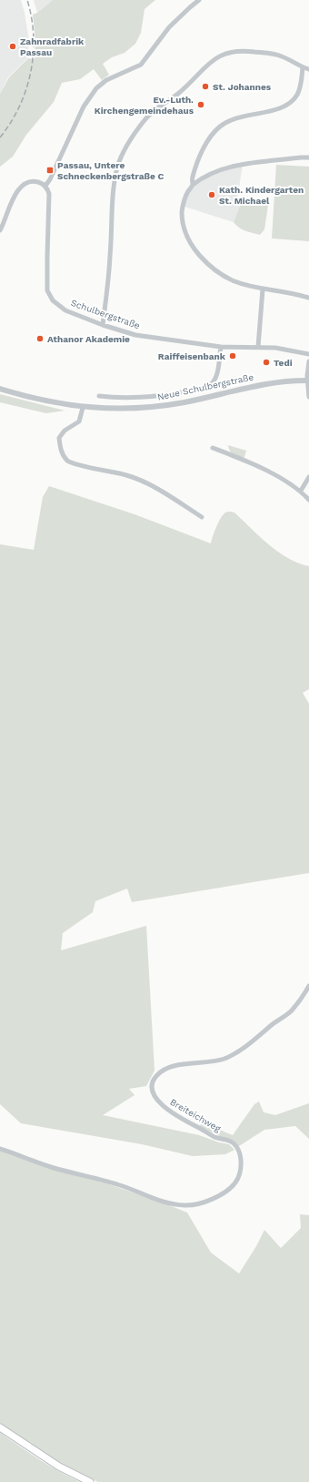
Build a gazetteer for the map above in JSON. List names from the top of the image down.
{
  "streets": {
    "street": ["Schulbergstraße", "Neue Schulbergstraße", "Breiteichweg"]
  },
  "places": {
    "other": [
      "Zahnradfabrik Passau",
      "St. Johannes",
      "Ev.-Luth. Kirchengemeindehaus",
      "Kath. Kindergarten St. Michael",
      "Athanor Akademie",
      "Raiffeisenbank",
      "Tedi"
    ],
    "transit": ["Passau, Untere Schneckenbergstraße C"]
  }
}
